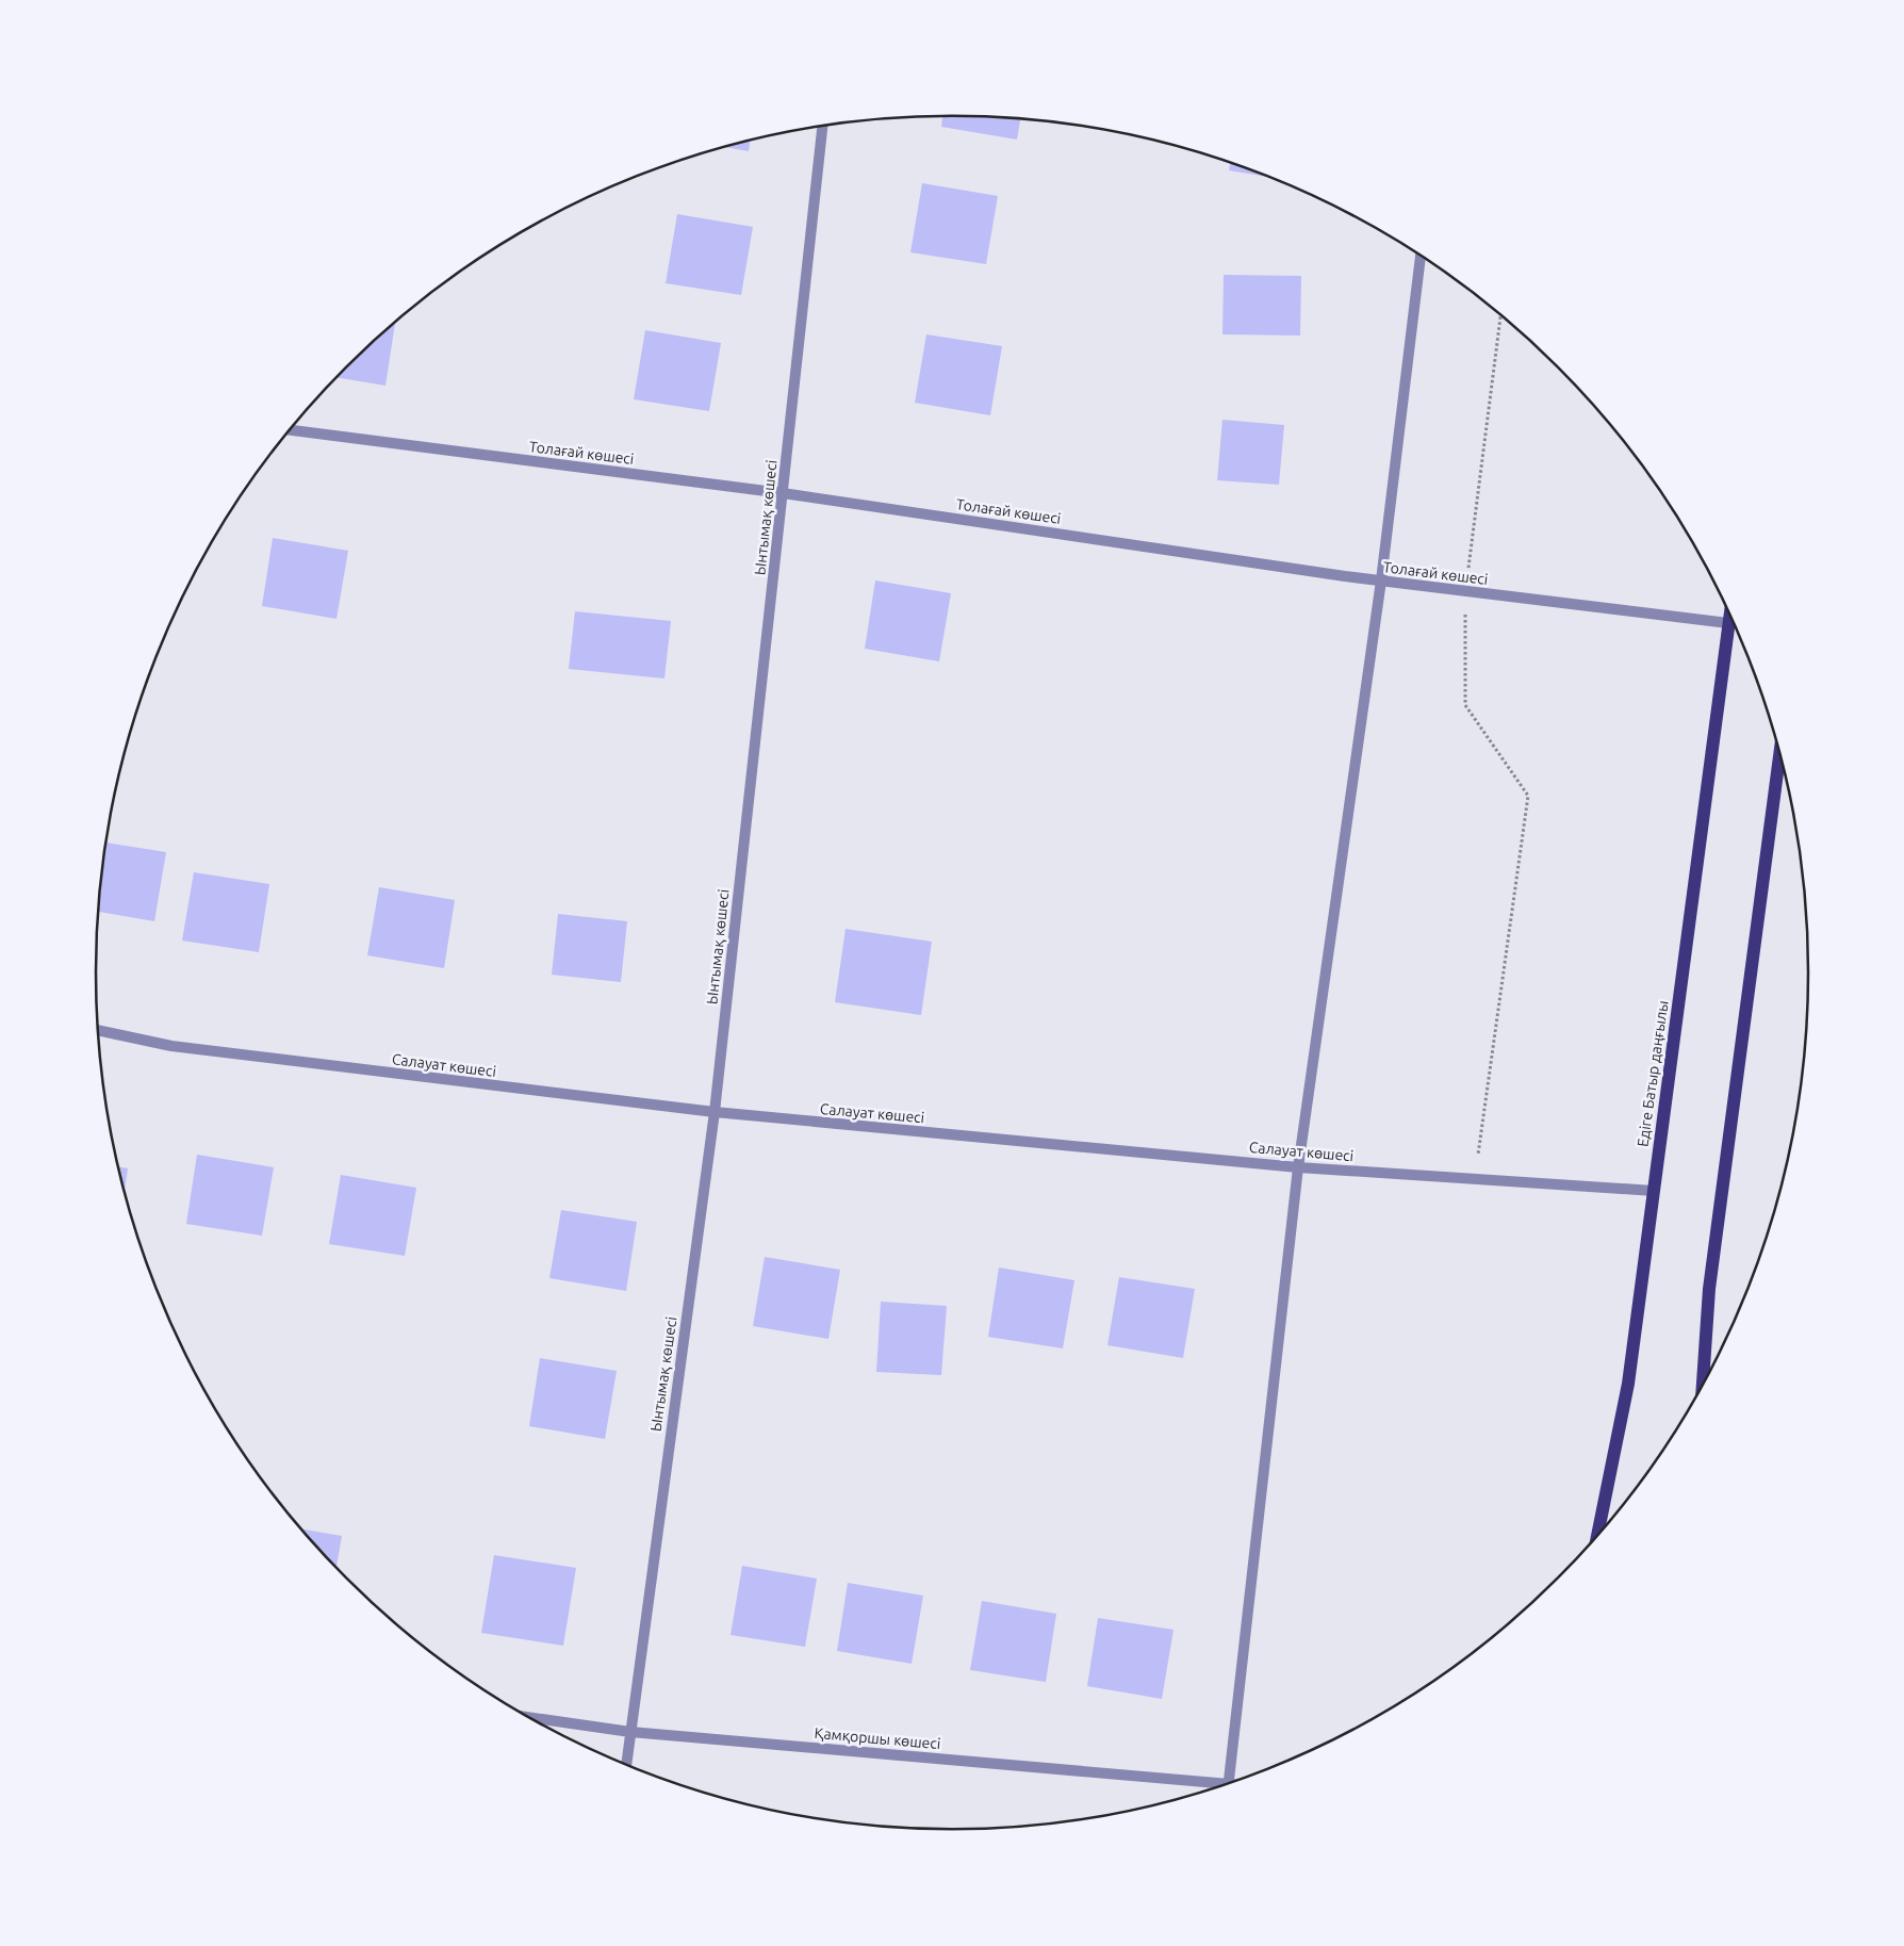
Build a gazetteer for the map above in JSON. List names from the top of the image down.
{
  "streets": {
    "main road": ["Едіге Батыр даңғылы"],
    "street": [
      "Толағай көшесі",
      "Ынтымақ көшесі",
      "Салауат көшесі",
      "Қамқоршы көшесі"
    ]
  },
  "crossings": [
    ["Толағай көшесі", "Ынтымақ көшесі"],
    ["Толағай көшесі", "Едіге Батыр даңғылы"],
    ["Ынтымақ көшесі", "Салауат көшесі"],
    ["Ынтымақ көшесі", "Қамқоршы көшесі"],
    ["Салауат көшесі", "Едіге Батыр даңғылы"]
  ]
}
